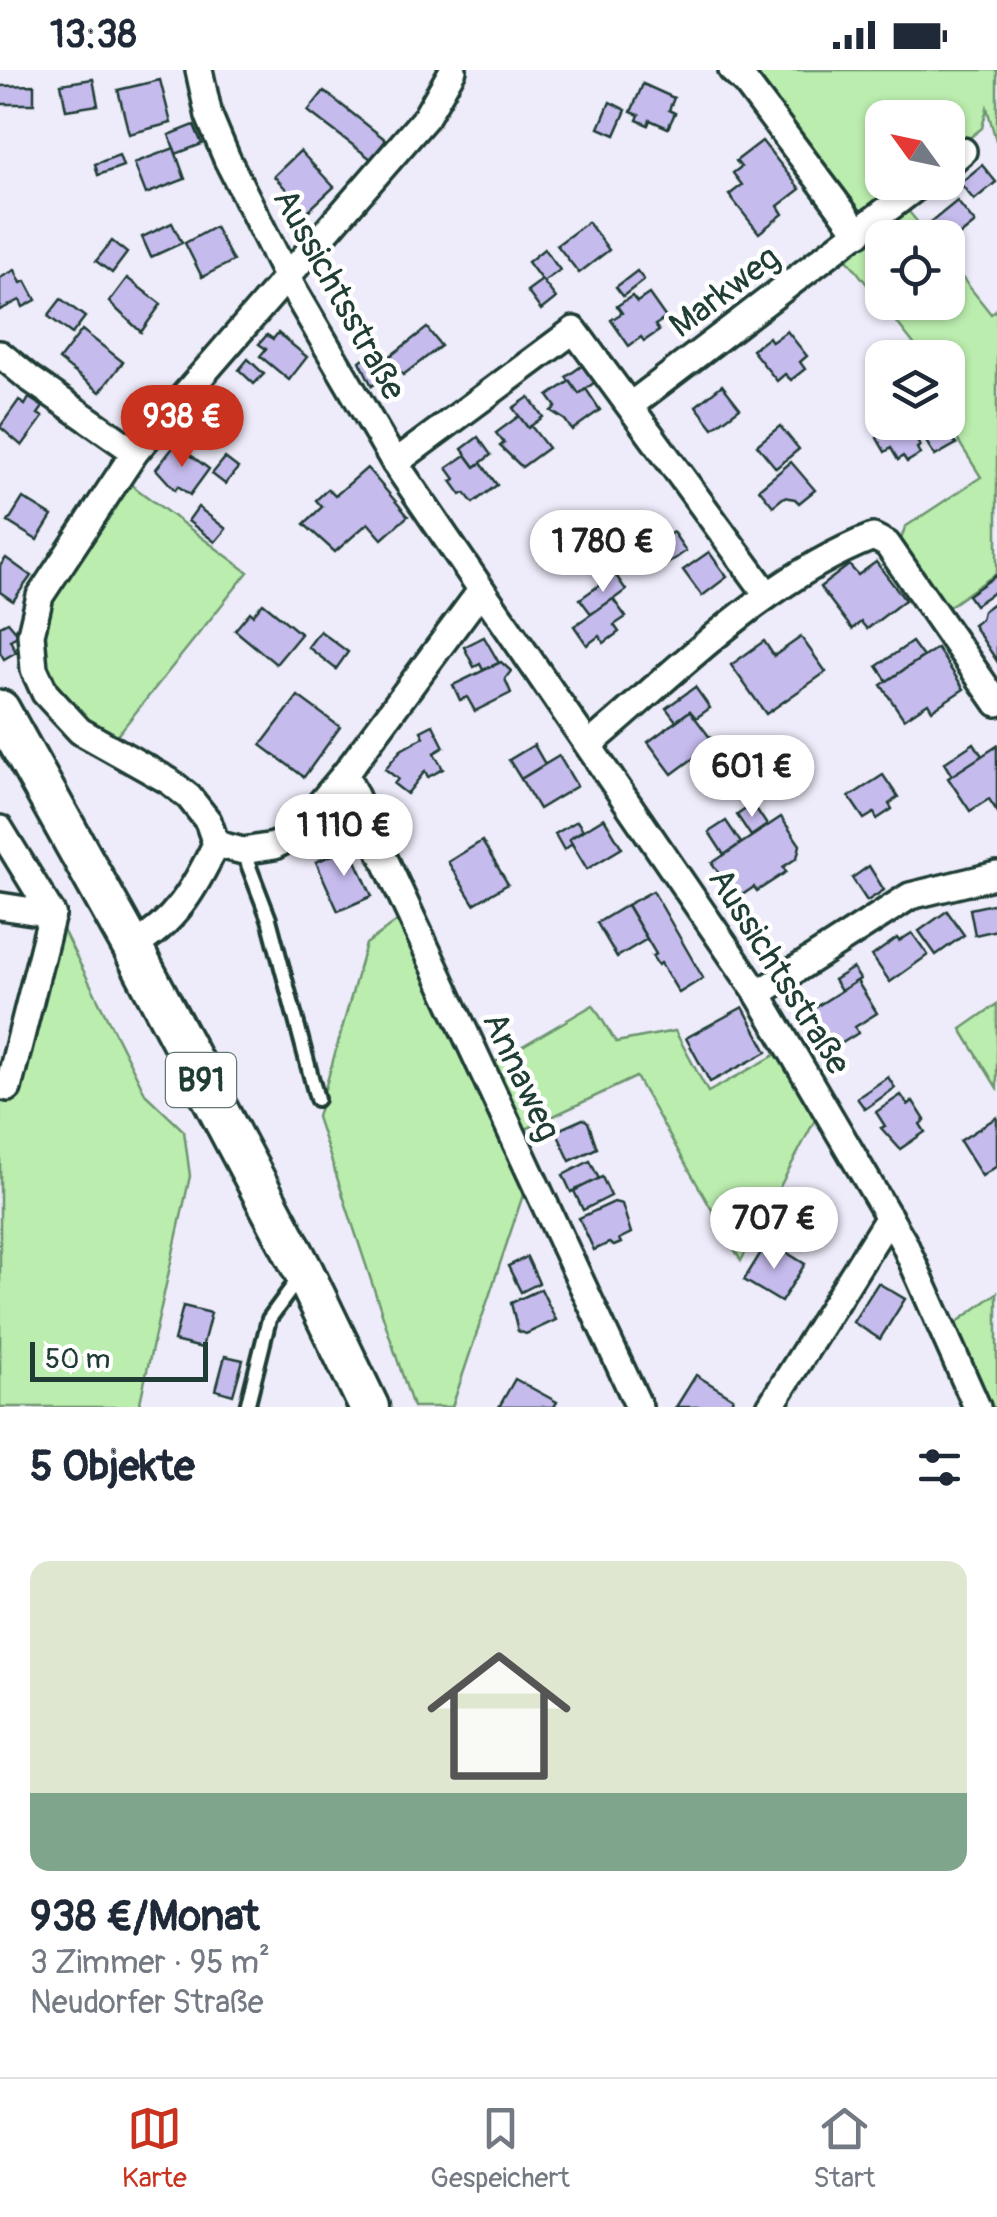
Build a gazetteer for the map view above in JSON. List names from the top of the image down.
{
  "streets": {
    "main road": ["B91"],
    "street": ["Markweg", "Aussichtsstraße", "Annaweg"]
  },
  "scale_bar": "50 m",
  "north": "top left",
  "page": {
    "status": "13:38",
    "price": [
      "938 €",
      "1 780 €",
      "601 €",
      "1 110 €",
      "707 €"
    ],
    "scale": "50 m",
    "heading": "5 Objekte",
    "list": [
      {
        "name": "938 €/Monat",
        "note": "3 Zimmer · 95 m² · Neudorfer Straße"
      }
    ],
    "tabs": ["Karte", "Gespeichert", "Start"]
  }
}
